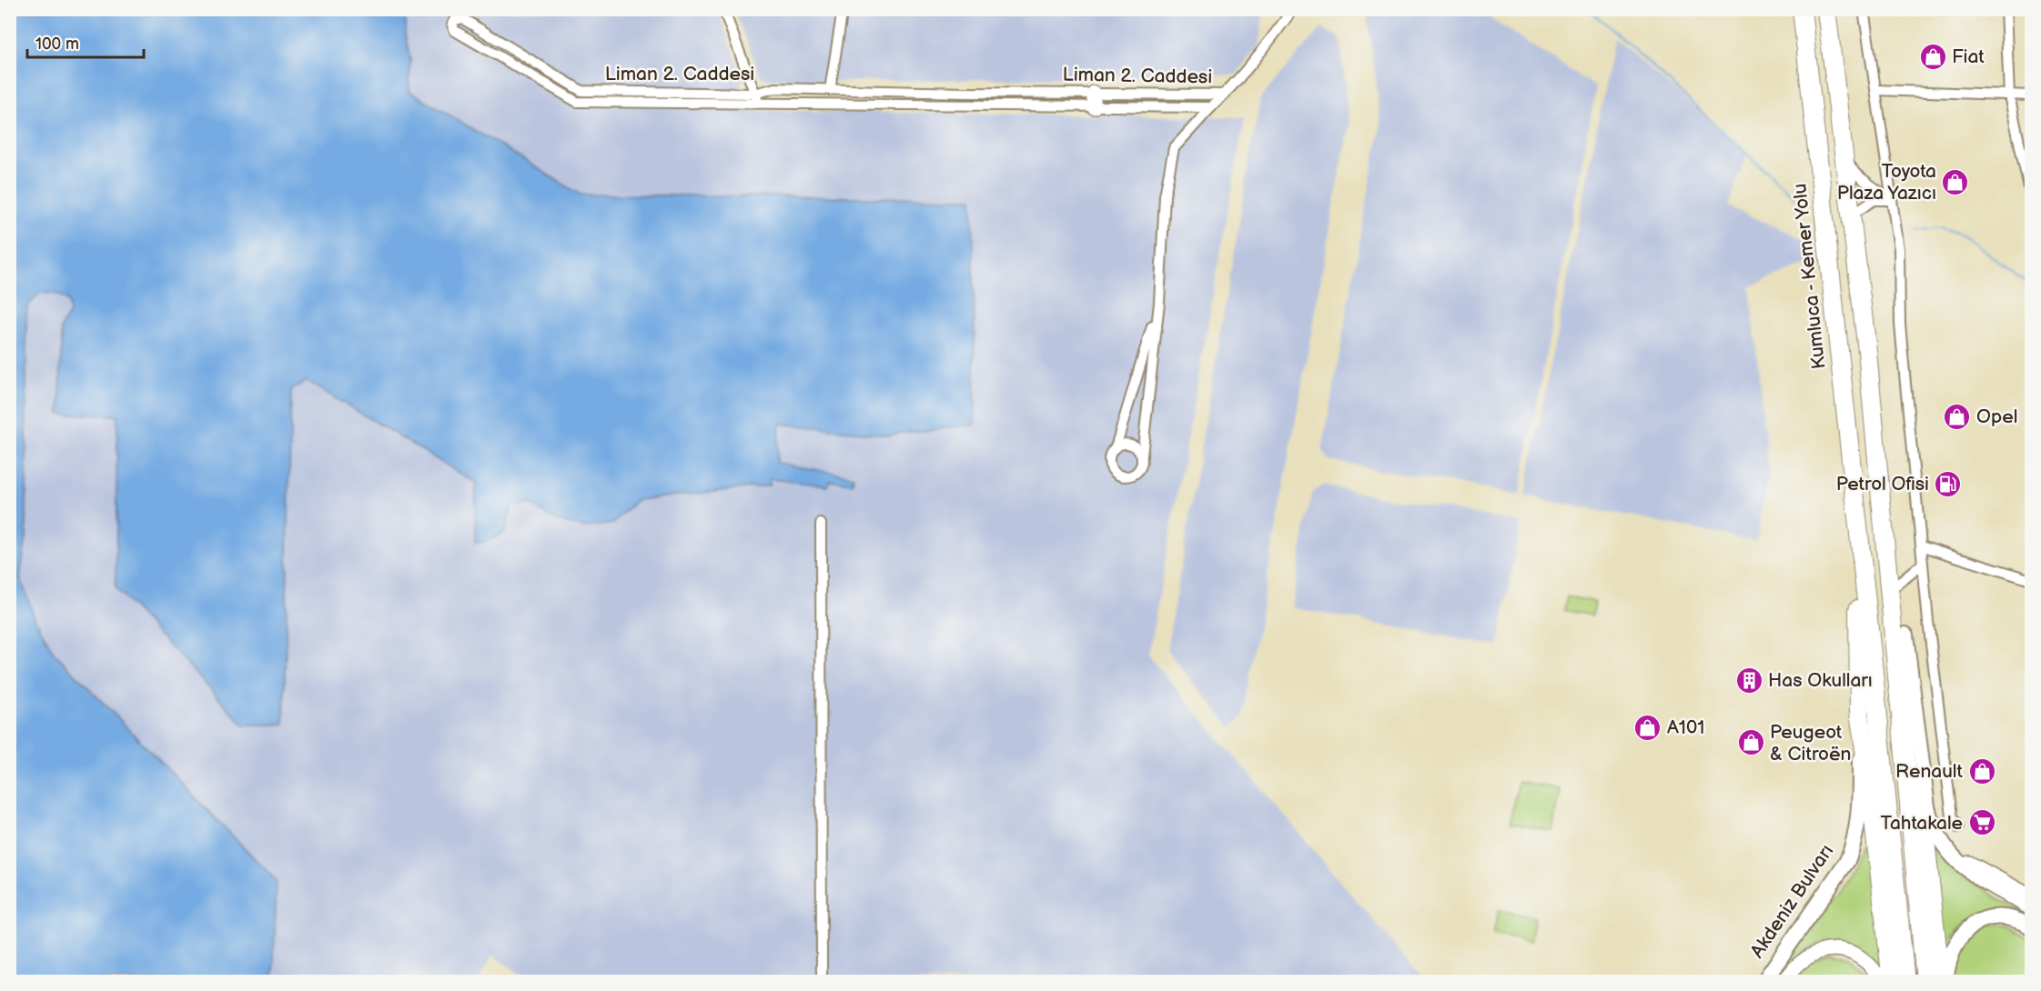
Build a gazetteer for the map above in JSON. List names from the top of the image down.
{
  "streets": {
    "highway": ["Kumluca - Kemer Yolu"],
    "main road": ["Akdeniz Bulvarı"],
    "street": ["Liman 2. Caddesi"]
  },
  "crossings": [
    ["Kumluca - Kemer Yolu", "Akdeniz Bulvarı"]
  ],
  "places": {
    "shop": [
      "Fiat",
      "Toyota Plaza Yazıcı",
      "Opel",
      "A101",
      "Peugeot & Citroën",
      "Renault"
    ],
    "fuel station": ["Petrol Ofisi"],
    "building": ["Has Okulları"],
    "supermarket": ["Tahtakale"]
  },
  "scale_bar": "100 m"
}
